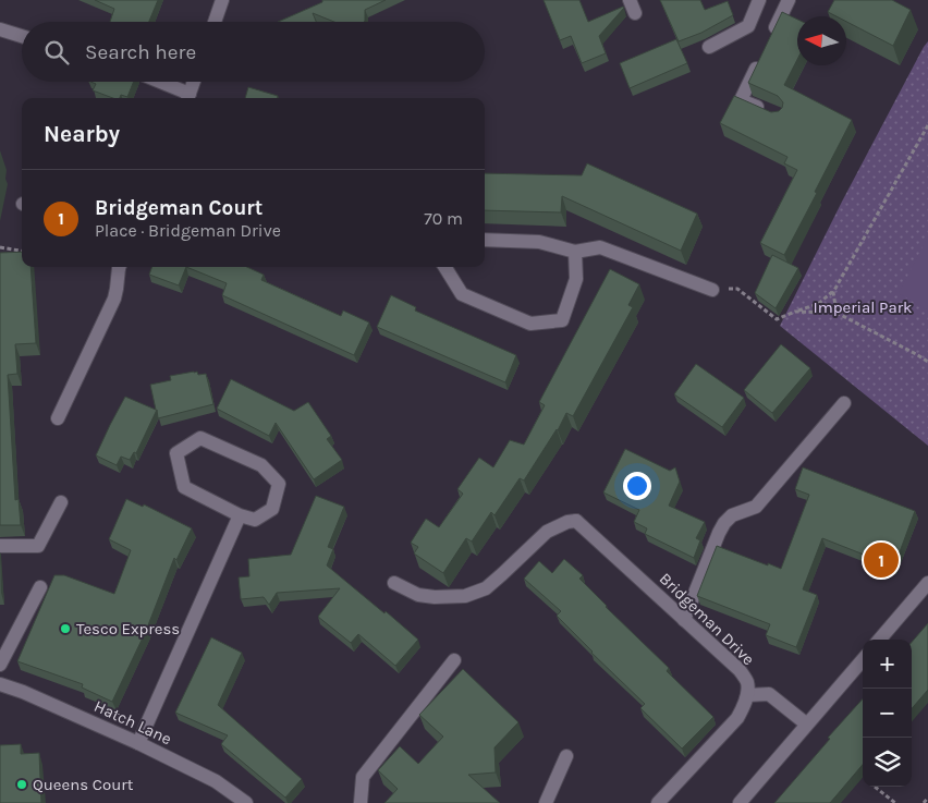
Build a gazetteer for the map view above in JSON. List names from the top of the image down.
{
  "streets": {
    "street": ["Bridgeman Drive", "Hatch Lane"]
  },
  "parks": ["Imperial Park"],
  "places": ["Tesco Express", "Queens Court"],
  "north": "left",
  "page": {
    "search": "Search here",
    "heading": "Nearby",
    "list": [
      {
        "mark": "1",
        "name": "Bridgeman Court",
        "note": "Place · Bridgeman Drive",
        "value": "70 m"
      }
    ],
    "pins": "1",
    "map_buttons": ["+", "−"]
  }
}
